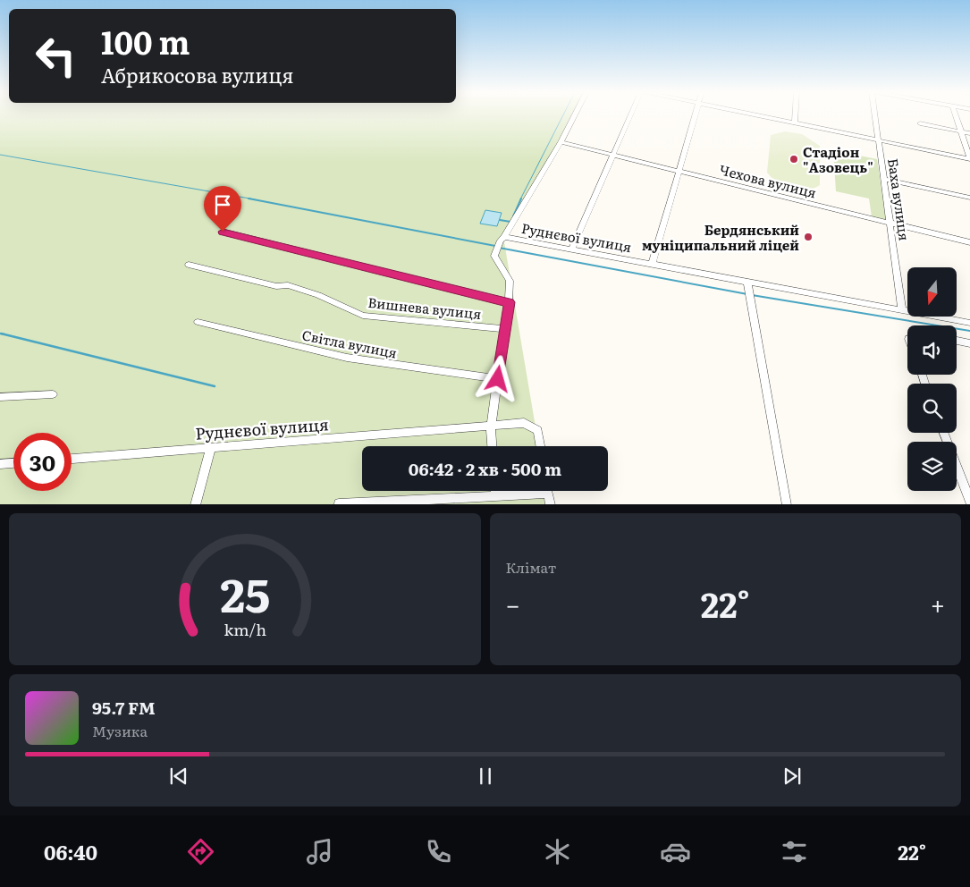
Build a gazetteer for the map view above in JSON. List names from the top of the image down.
{
  "streets": {
    "street": [
      "Чехова вулиця",
      "Баха вулиця",
      "Руднєвої вулиця",
      "Вишнева вулиця",
      "Світла вулиця"
    ]
  },
  "crossings": [
    ["Чехова вулиця", "Баха вулиця"],
    ["Баха вулиця", "Руднєвої вулиця"]
  ],
  "places": ["Стадіон \"Азовець\"", "Бердянський муніципальний ліцей"],
  "north": "bottom",
  "page": {
    "turn": ["100 m", "Абрикосова вулиця"],
    "limit": "30",
    "trip": "06:42 · 2 хв · 500 m",
    "tile": "Клімат",
    "heat": ["−", "22°", "+"],
    "song": ["95.7 FM", "Музика"],
    "tabs": ["06:40", "22°"],
    "gauge": ["25", "km/h"]
  }
}
